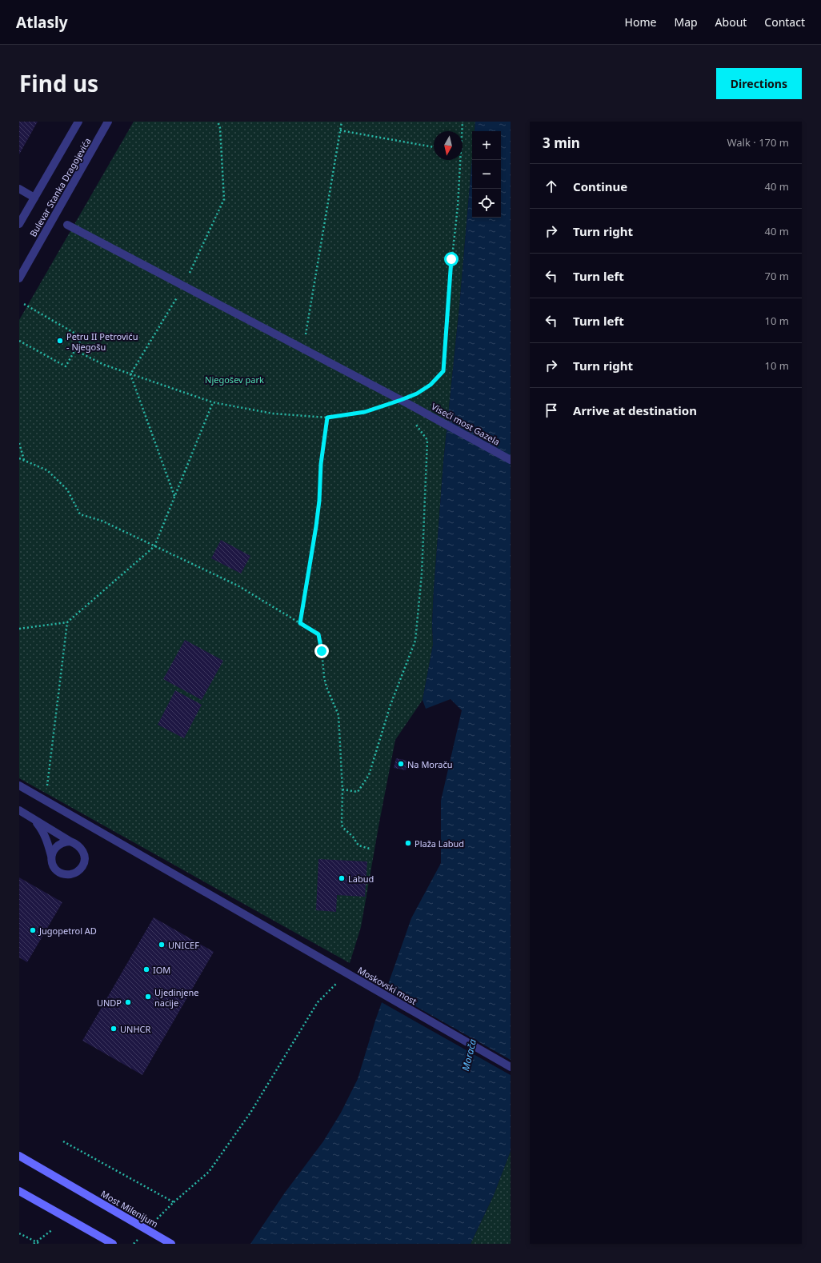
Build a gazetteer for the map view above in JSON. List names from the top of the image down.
{
  "streets": {
    "main road": ["Most Milenijum"],
    "street": ["Bulevar Stanka Dragojevića", "Viseći most Gazela", "Moskovski most"]
  },
  "water": ["Morača"],
  "parks": ["Njegošev park"],
  "places": [
    "Petru II Petroviću - Njegošu",
    "Na Moraču",
    "Plaža Labud",
    "Labud",
    "Jugopetrol AD",
    "UNICEF",
    "IOM",
    "Ujedinjene nacije",
    "UNDP",
    "UNHCR"
  ],
  "north": "bottom",
  "page": {
    "header": "Atlasly",
    "nav": [
      "Home",
      "Map",
      "About",
      "Contact"
    ],
    "title": "Find us",
    "buttons": "Directions",
    "heading": ["3 min", "Walk · 170 m"],
    "map_buttons": ["+", "−"],
    "list": [
      ["Continue", "40 m"],
      ["Turn right", "40 m"],
      ["Turn left", "70 m"],
      ["Turn left", "10 m"],
      ["Turn right", "10 m"],
      "Arrive at destination"
    ]
  }
}
